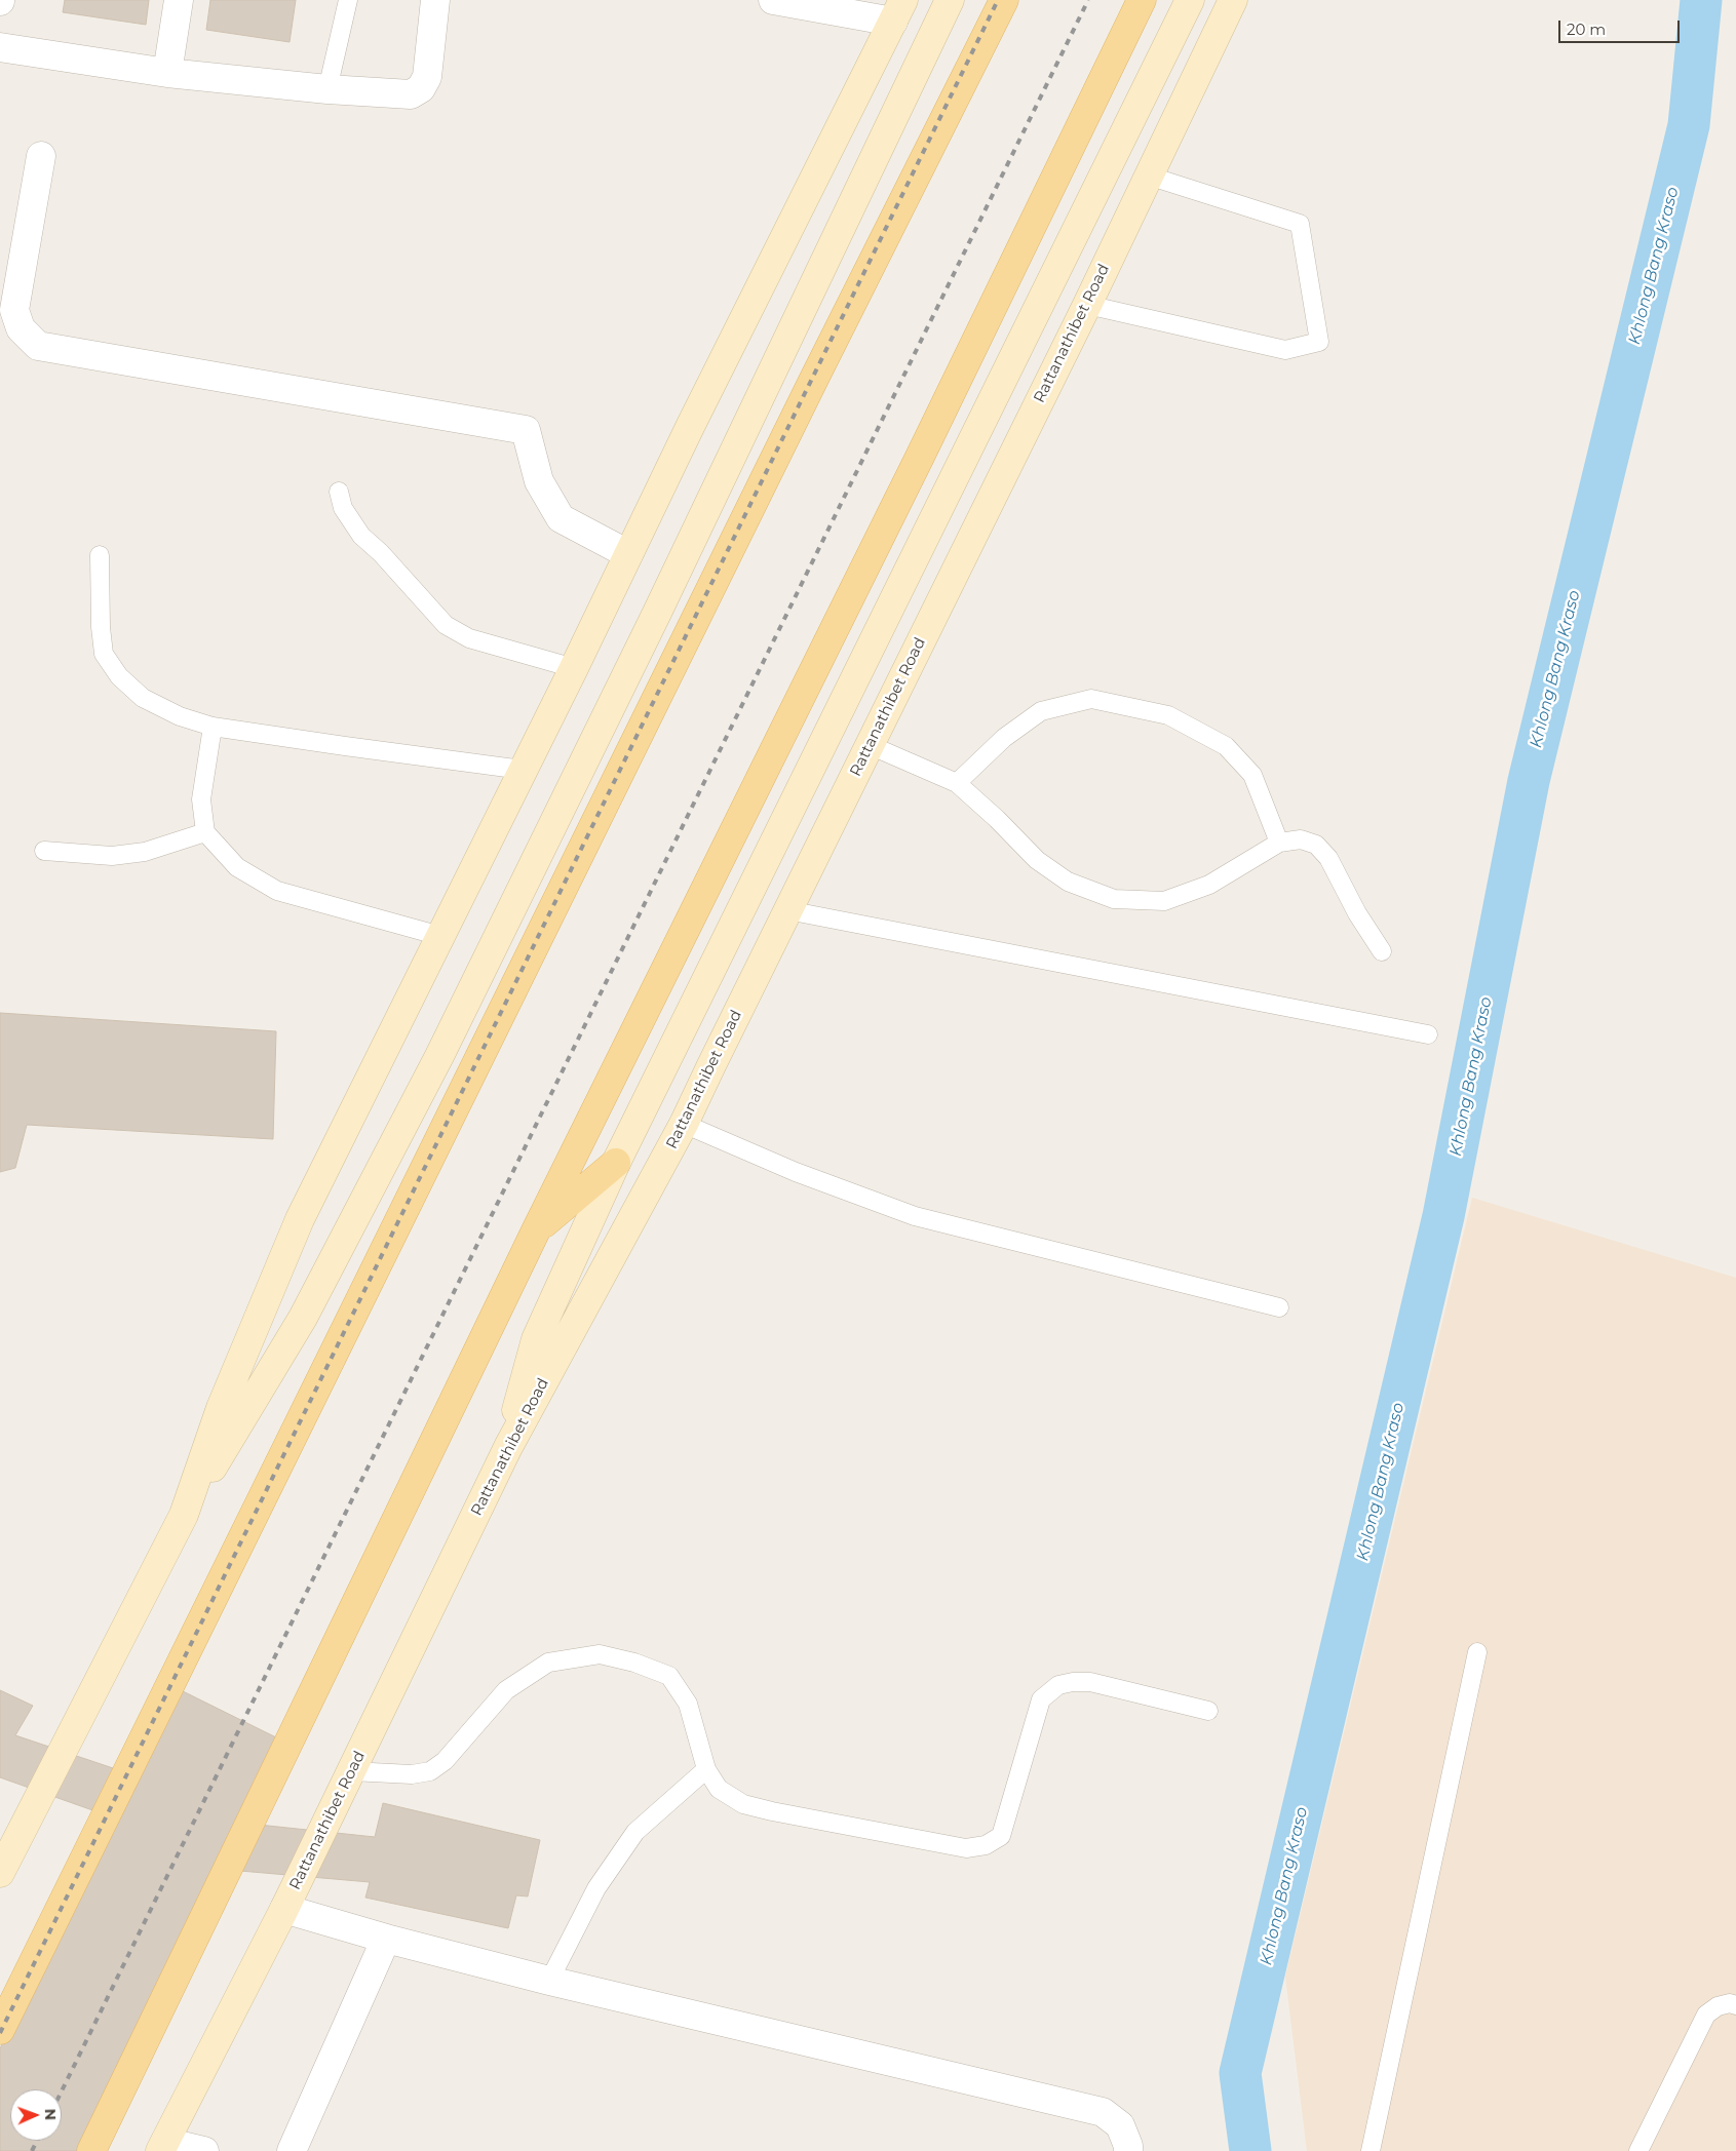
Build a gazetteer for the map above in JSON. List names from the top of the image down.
{
  "streets": {
    "main road": ["Rattanathibet Road"]
  },
  "water": ["Khlong Bang Kraso"],
  "scale_bar": "20 m",
  "north": "right"
}
